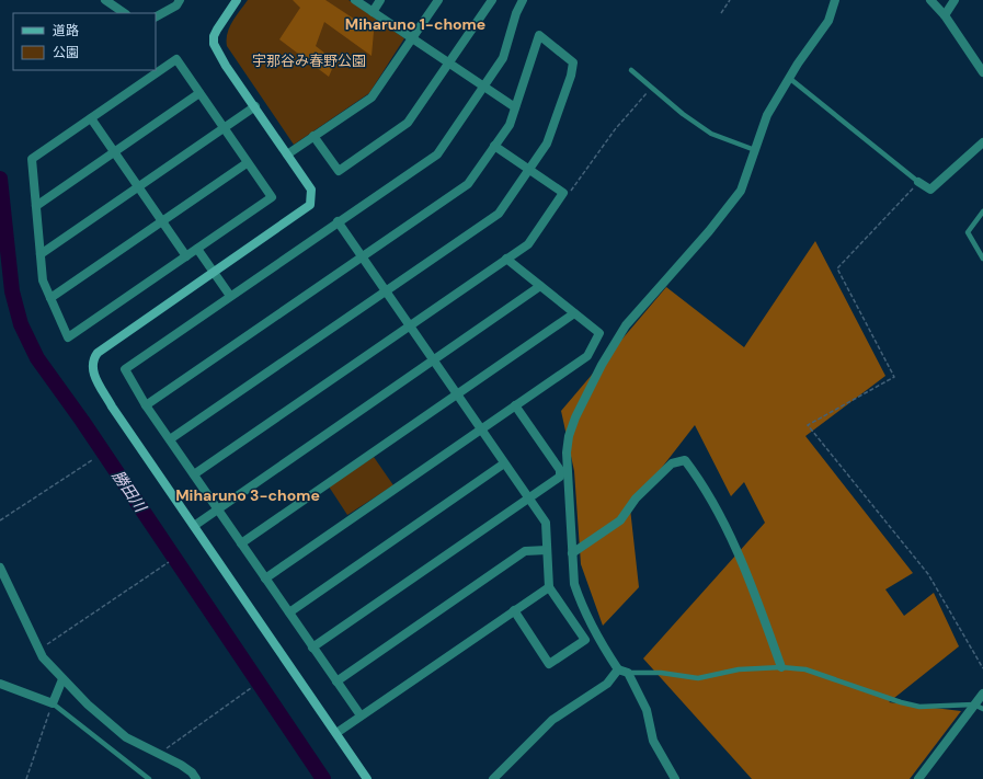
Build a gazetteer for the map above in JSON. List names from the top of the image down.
{
  "districts": ["Miharuno 1-chome", "Miharuno 3-chome"],
  "water": ["勝田川"],
  "parks": ["宇那谷み春野公園"],
  "legend": ["道路", "公園"]
}
